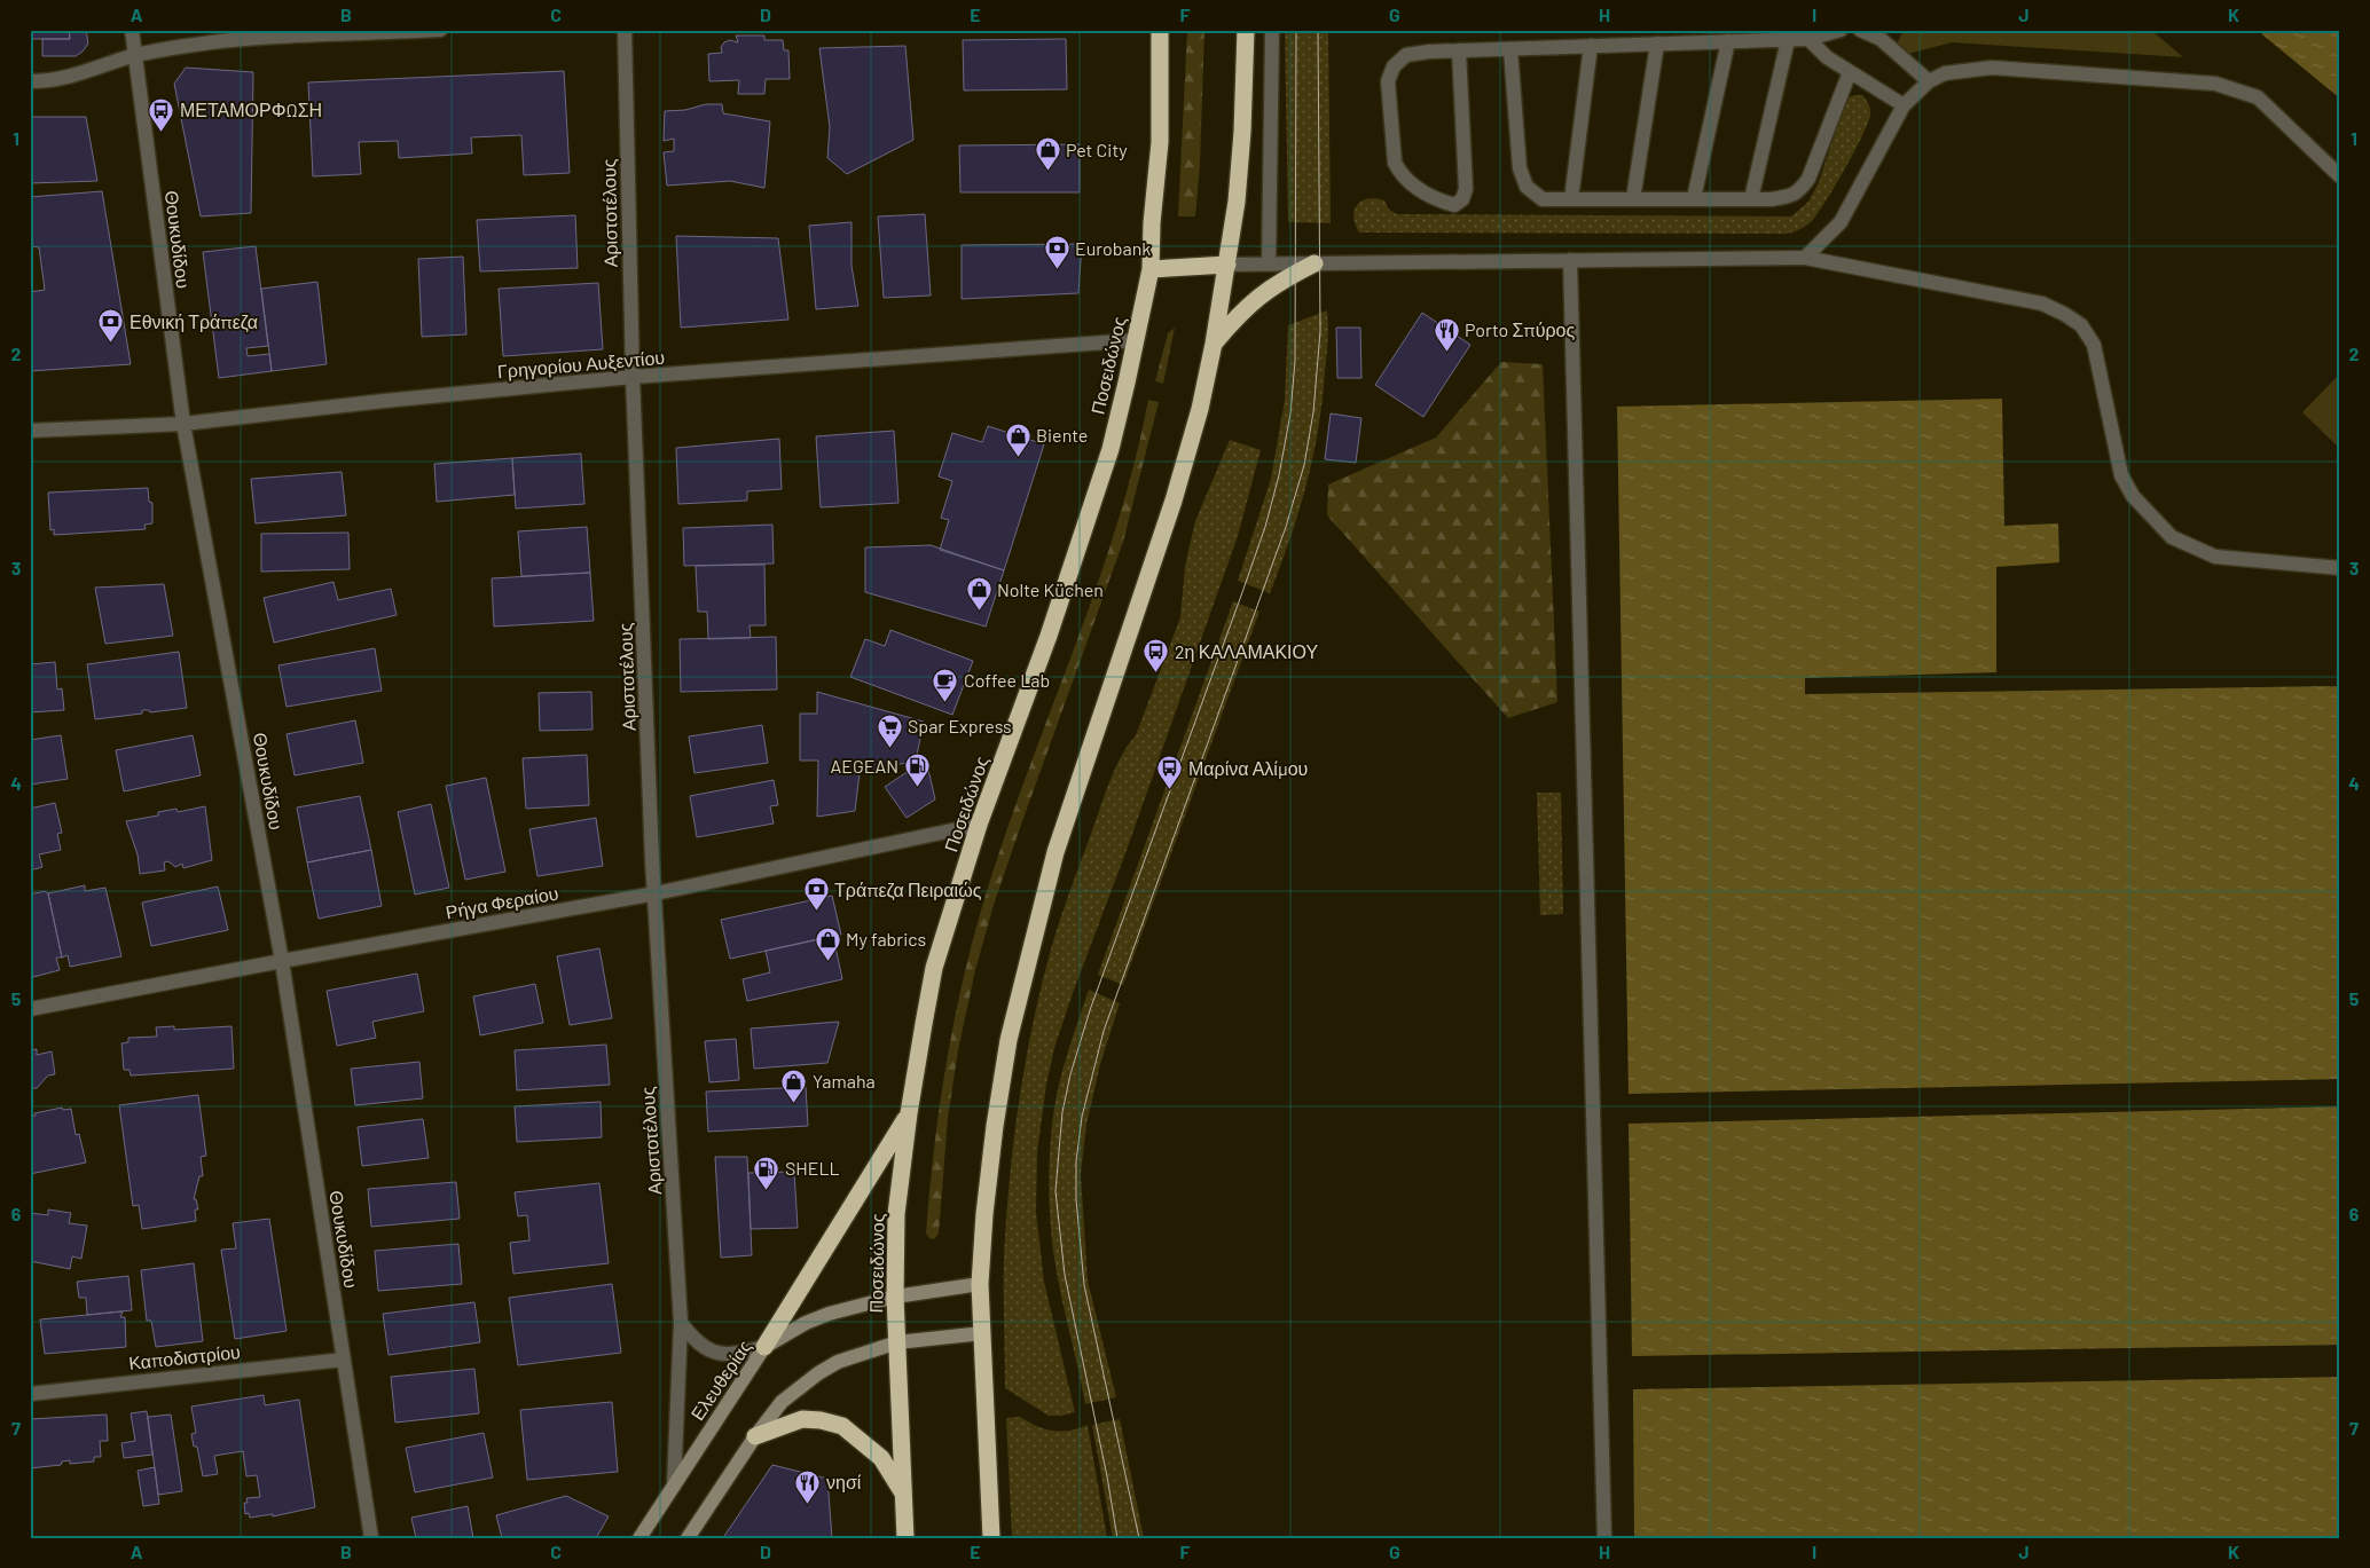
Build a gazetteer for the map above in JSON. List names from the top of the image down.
{
  "streets": {
    "highway": ["Ποσειδώνος"],
    "main road": ["Ελευθερίας"],
    "street": [
      "Αριστοτέλους",
      "Θουκυδίδου",
      "Γρηγορίου Αυξεντίου",
      "Ρήγα Φεραίου",
      "Καποδιστρίου"
    ]
  },
  "crossings": [
    ["Αριστοτέλους", "Γρηγορίου Αυξεντίου"],
    ["Αριστοτέλους", "Ρήγα Φεραίου"],
    ["Αριστοτέλους", "Ελευθερίας"],
    ["Θουκυδίδου", "Γρηγορίου Αυξεντίου"],
    ["Θουκυδίδου", "Ρήγα Φεραίου"],
    ["Θουκυδίδου", "Καποδιστρίου"],
    ["Γρηγορίου Αυξεντίου", "Ποσειδώνος"],
    ["Ποσειδώνος", "Ρήγα Φεραίου"],
    ["Ποσειδώνος", "Ελευθερίας"]
  ],
  "places": {
    "bus stop": ["ΜΕΤΑΜΟΡΦΩΣΗ", "2η ΚΑΛΑΜΑΚΙΟΥ", "Μαρίνα Αλίμου"],
    "shop": [
      "Pet City",
      "Biente",
      "Nolte Küchen",
      "My fabrics",
      "Yamaha"
    ],
    "bank": ["Eurobank", "Εθνική Τράπεζα", "Τράπεζα Πειραιώς"],
    "restaurant": ["Porto Σπύρος", "νησί"],
    "cafe": ["Coffee Lab"],
    "supermarket": ["Spar Express"],
    "fuel station": ["AEGEAN", "SHELL"]
  },
  "grid": {
    "columns": [
      "A",
      "B",
      "C",
      "D",
      "E",
      "F",
      "G",
      "H",
      "I",
      "J",
      "K"
    ],
    "rows": [
      "1",
      "2",
      "3",
      "4",
      "5",
      "6",
      "7"
    ]
  }
}
